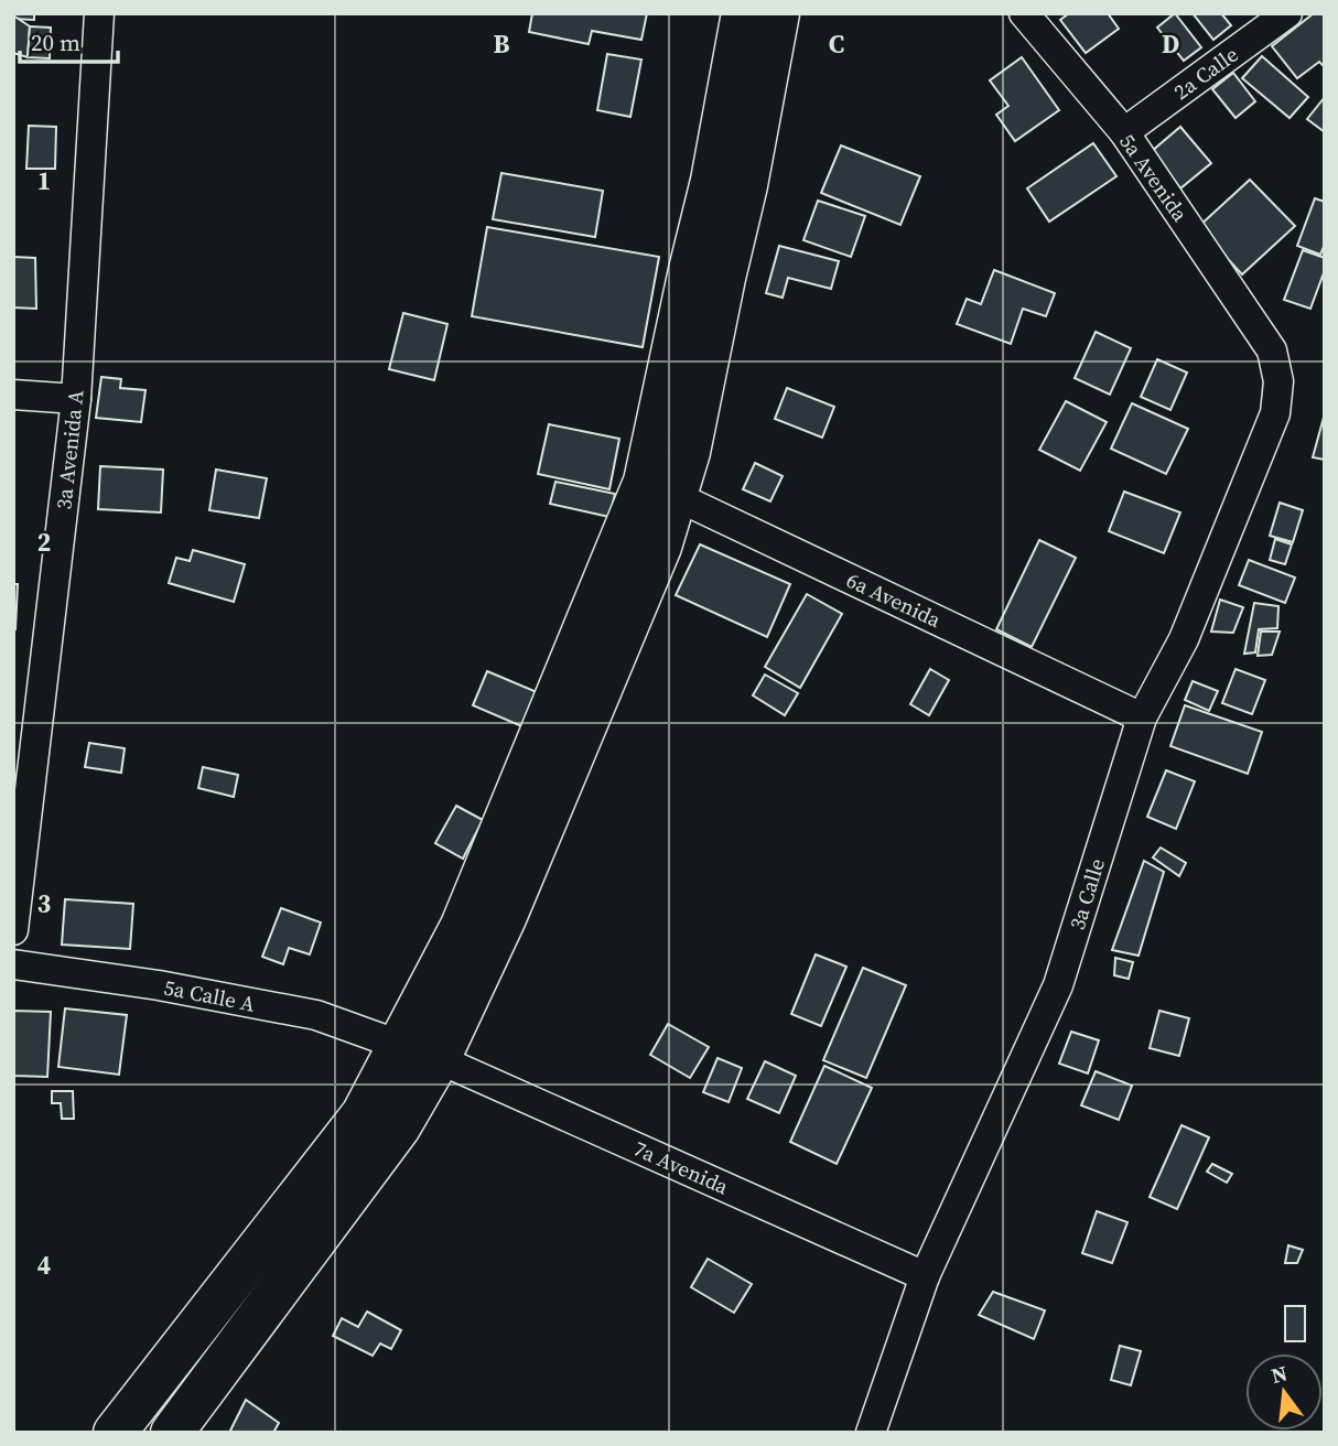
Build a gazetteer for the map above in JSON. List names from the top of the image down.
{
  "streets": {
    "street": [
      "2a Calle",
      "5a Avenida",
      "3a Avenida A",
      "6a Avenida",
      "3a Calle",
      "5a Calle A",
      "7a Avenida"
    ]
  },
  "crossings": [
    ["2a Calle", "5a Avenida"],
    ["5a Avenida", "3a Calle"],
    ["6a Avenida", "3a Calle"],
    ["3a Calle", "7a Avenida"],
    ["5a Calle A", "7a Avenida"]
  ],
  "scale_bar": "20 m",
  "north": "top",
  "grid": {
    "columns": ["B", "C", "D"],
    "rows": [
      "1",
      "2",
      "3",
      "4"
    ]
  }
}
